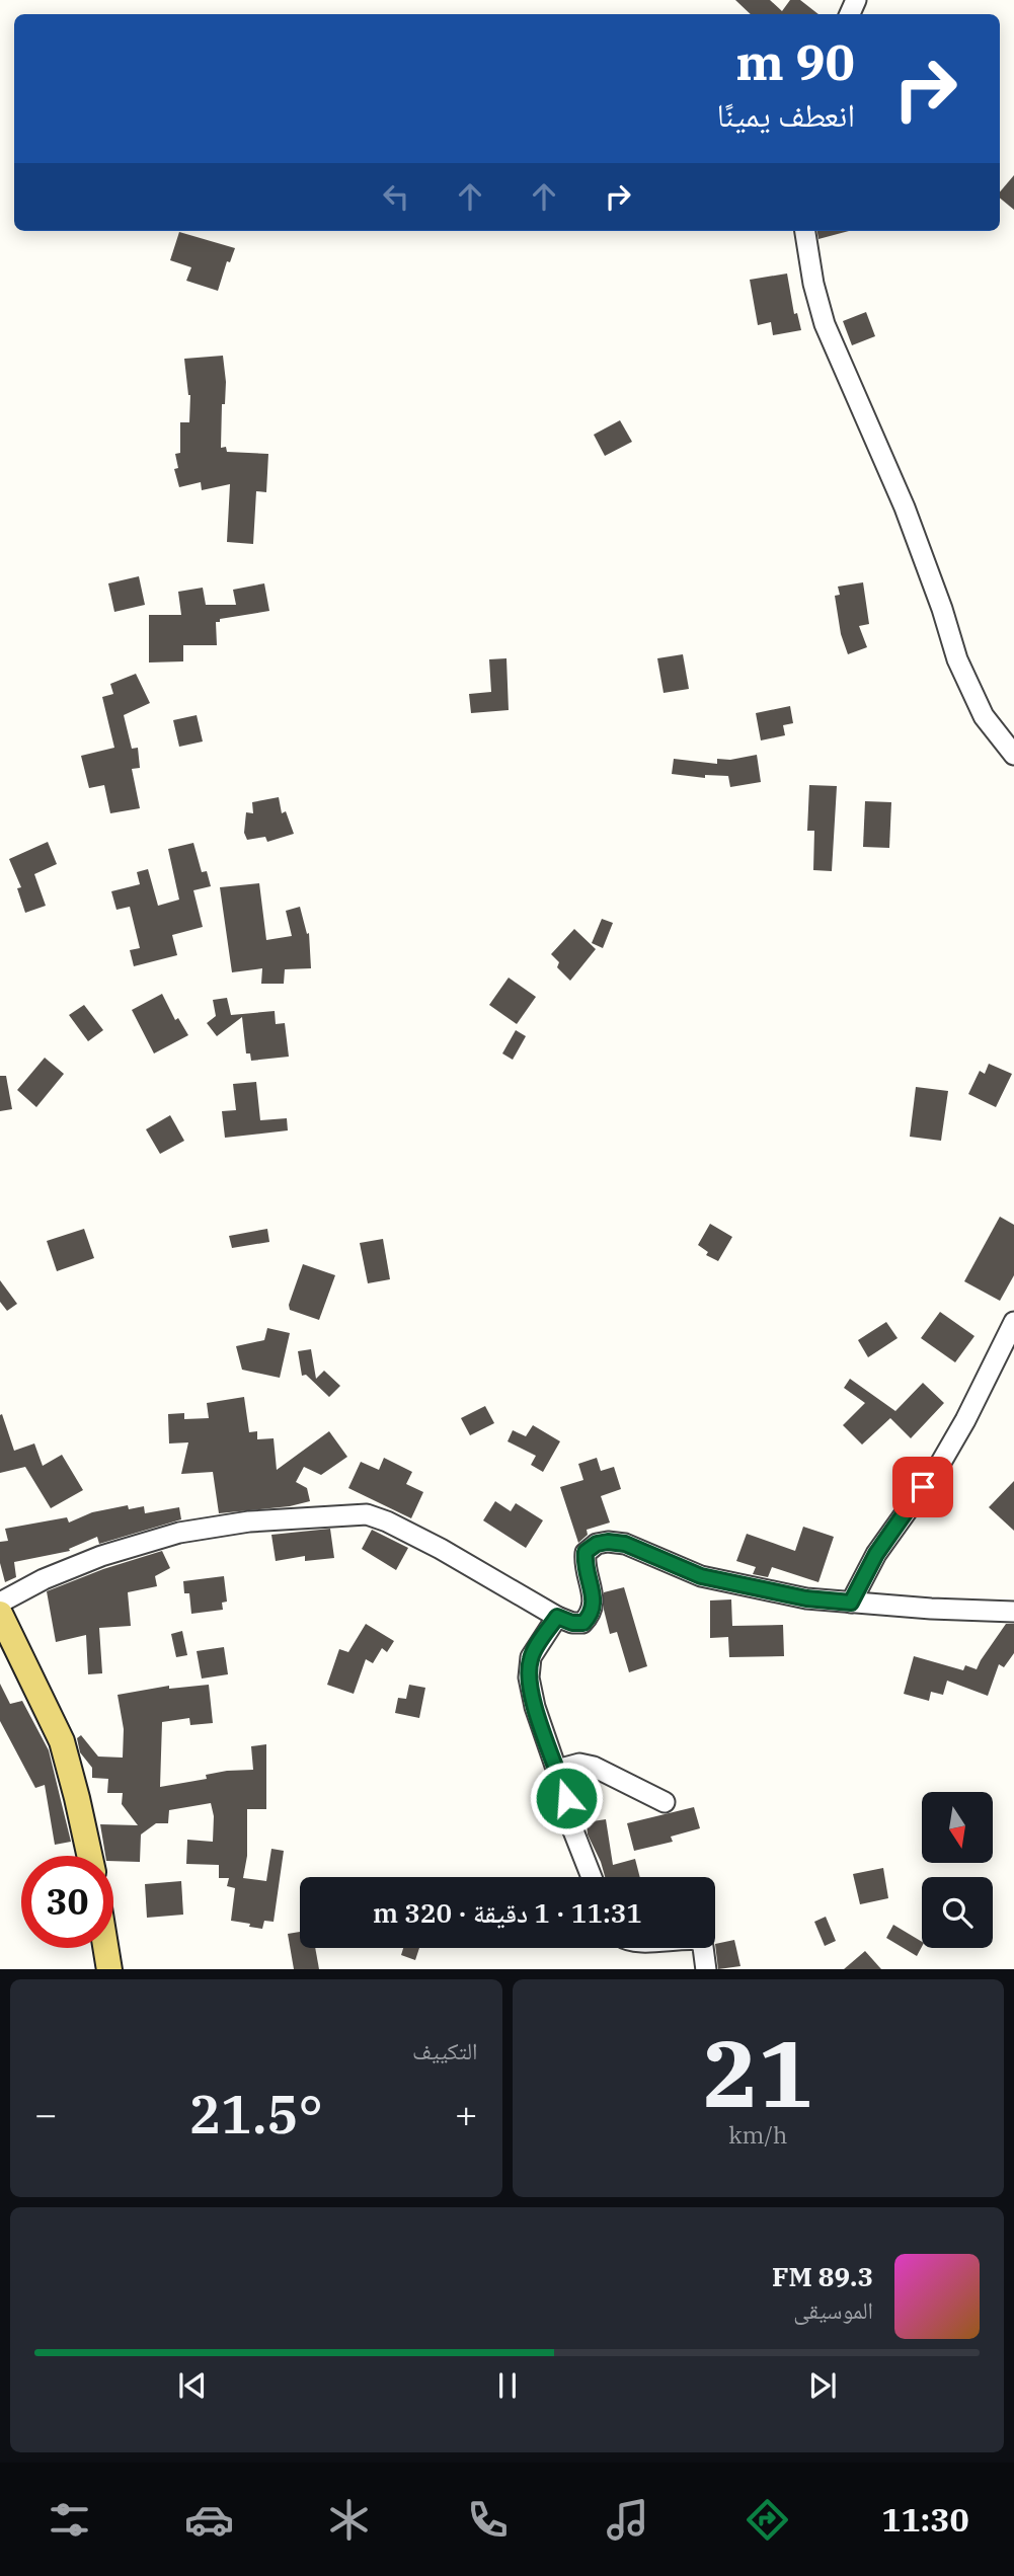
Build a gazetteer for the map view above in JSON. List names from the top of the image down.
{
  "north": "bottom",
  "page": {
    "turn": ["90 m", "انعطف يمينًا"],
    "limit": "30",
    "trip": "11:31 · 1 دقيقة · 320 m",
    "tile": [
      ["21", "km/h"],
      "التكييف"
    ],
    "heat": ["−", "21.5°", "+"],
    "song": ["89.3 FM", "الموسيقى"],
    "tabs": "11:30"
  }
}
